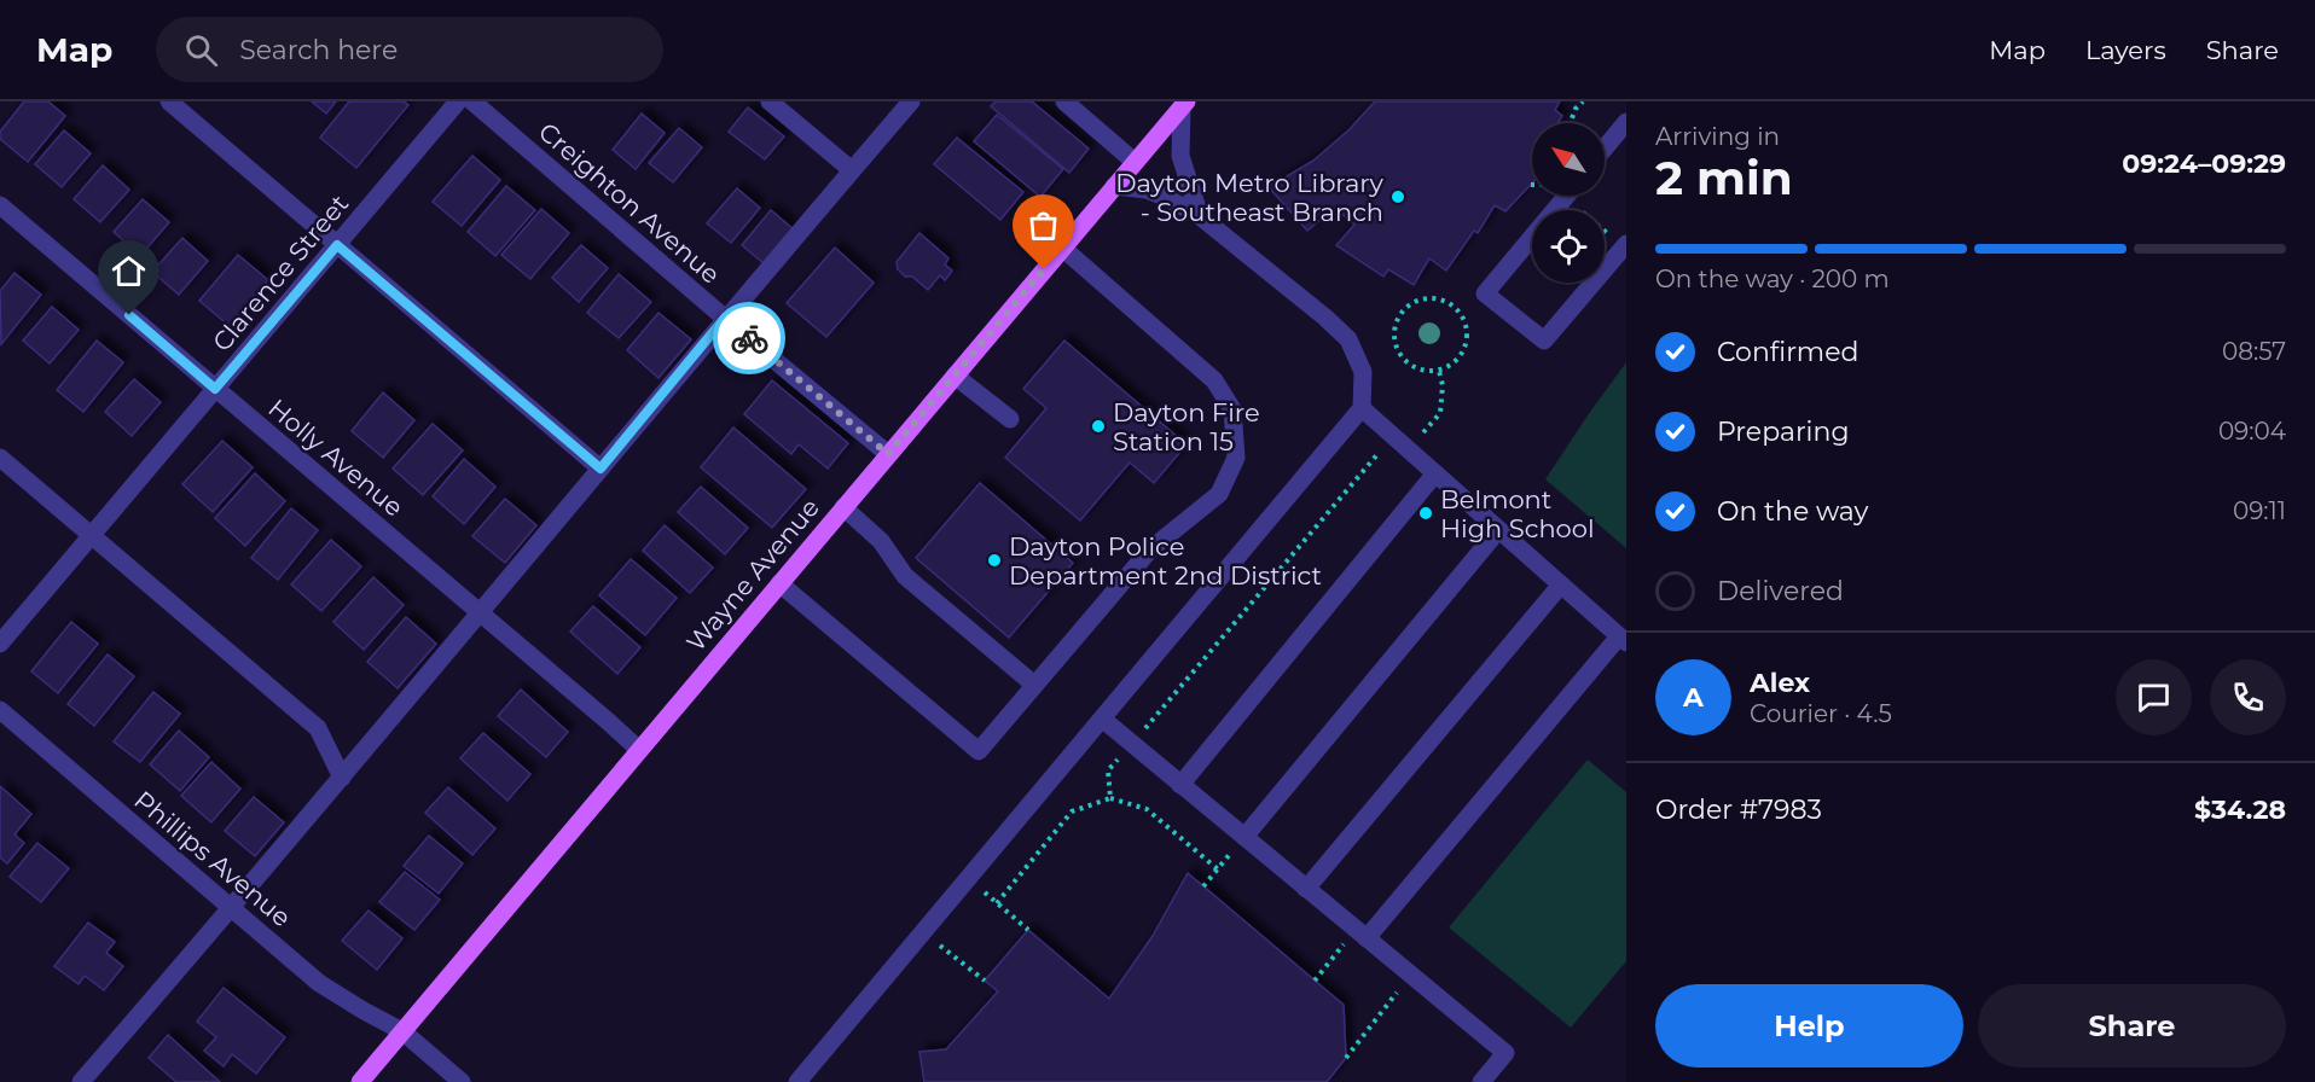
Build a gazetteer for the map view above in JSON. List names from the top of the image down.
{
  "streets": {
    "main road": ["Wayne Avenue"],
    "street": [
      "Creighton Avenue",
      "Clarence Street",
      "Holly Avenue",
      "Phillips Avenue"
    ]
  },
  "crossings": [
    ["Creighton Avenue", "Wayne Avenue"],
    ["Clarence Street", "Holly Avenue"],
    ["Holly Avenue", "Wayne Avenue"],
    ["Wayne Avenue", "Phillips Avenue"]
  ],
  "places": [
    "Dayton Metro Library - Southeast Branch",
    "Dayton Fire Station 15",
    "Belmont High School",
    "Dayton Police Department 2nd District"
  ],
  "north": "top left",
  "page": {
    "header": "Map",
    "search": "Search here",
    "nav": ["Map", "Layers", "Share"],
    "heading": ["2 min", "Arriving in", "09:24–09:29"],
    "panel": [
      "Alex",
      "Courier · 4.5",
      "Order #7983",
      "$34.28"
    ],
    "bar": "On the way · 200 m",
    "list": [
      ["Confirmed", "08:57"],
      ["Preparing", "09:04"],
      ["On the way", "09:11"],
      "Delivered"
    ],
    "round": "A",
    "buttons": ["Help", "Share"]
  }
}
